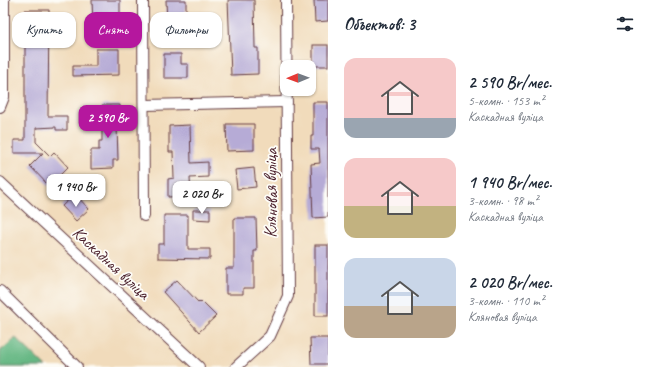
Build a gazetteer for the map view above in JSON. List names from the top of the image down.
{
  "streets": {
    "street": ["Кляновая вуліца", "Каскадная вуліца"]
  },
  "north": "left",
  "page": {
    "heading": "Объектов: 3",
    "chip": ["Купить", "Снять", "Фильтры"],
    "list": [
      {
        "name": "2 590 Br/мес.",
        "note": "5-комн. · 153 m² · Каскадная вуліца"
      },
      {
        "name": "1 940 Br/мес.",
        "note": "3-комн. · 98 m² · Каскадная вуліца"
      },
      {
        "name": "2 020 Br/мес.",
        "note": "3-комн. · 110 m² · Кляновая вуліца"
      }
    ],
    "price": ["2 590 Br", "1 940 Br", "2 020 Br"]
  }
}
